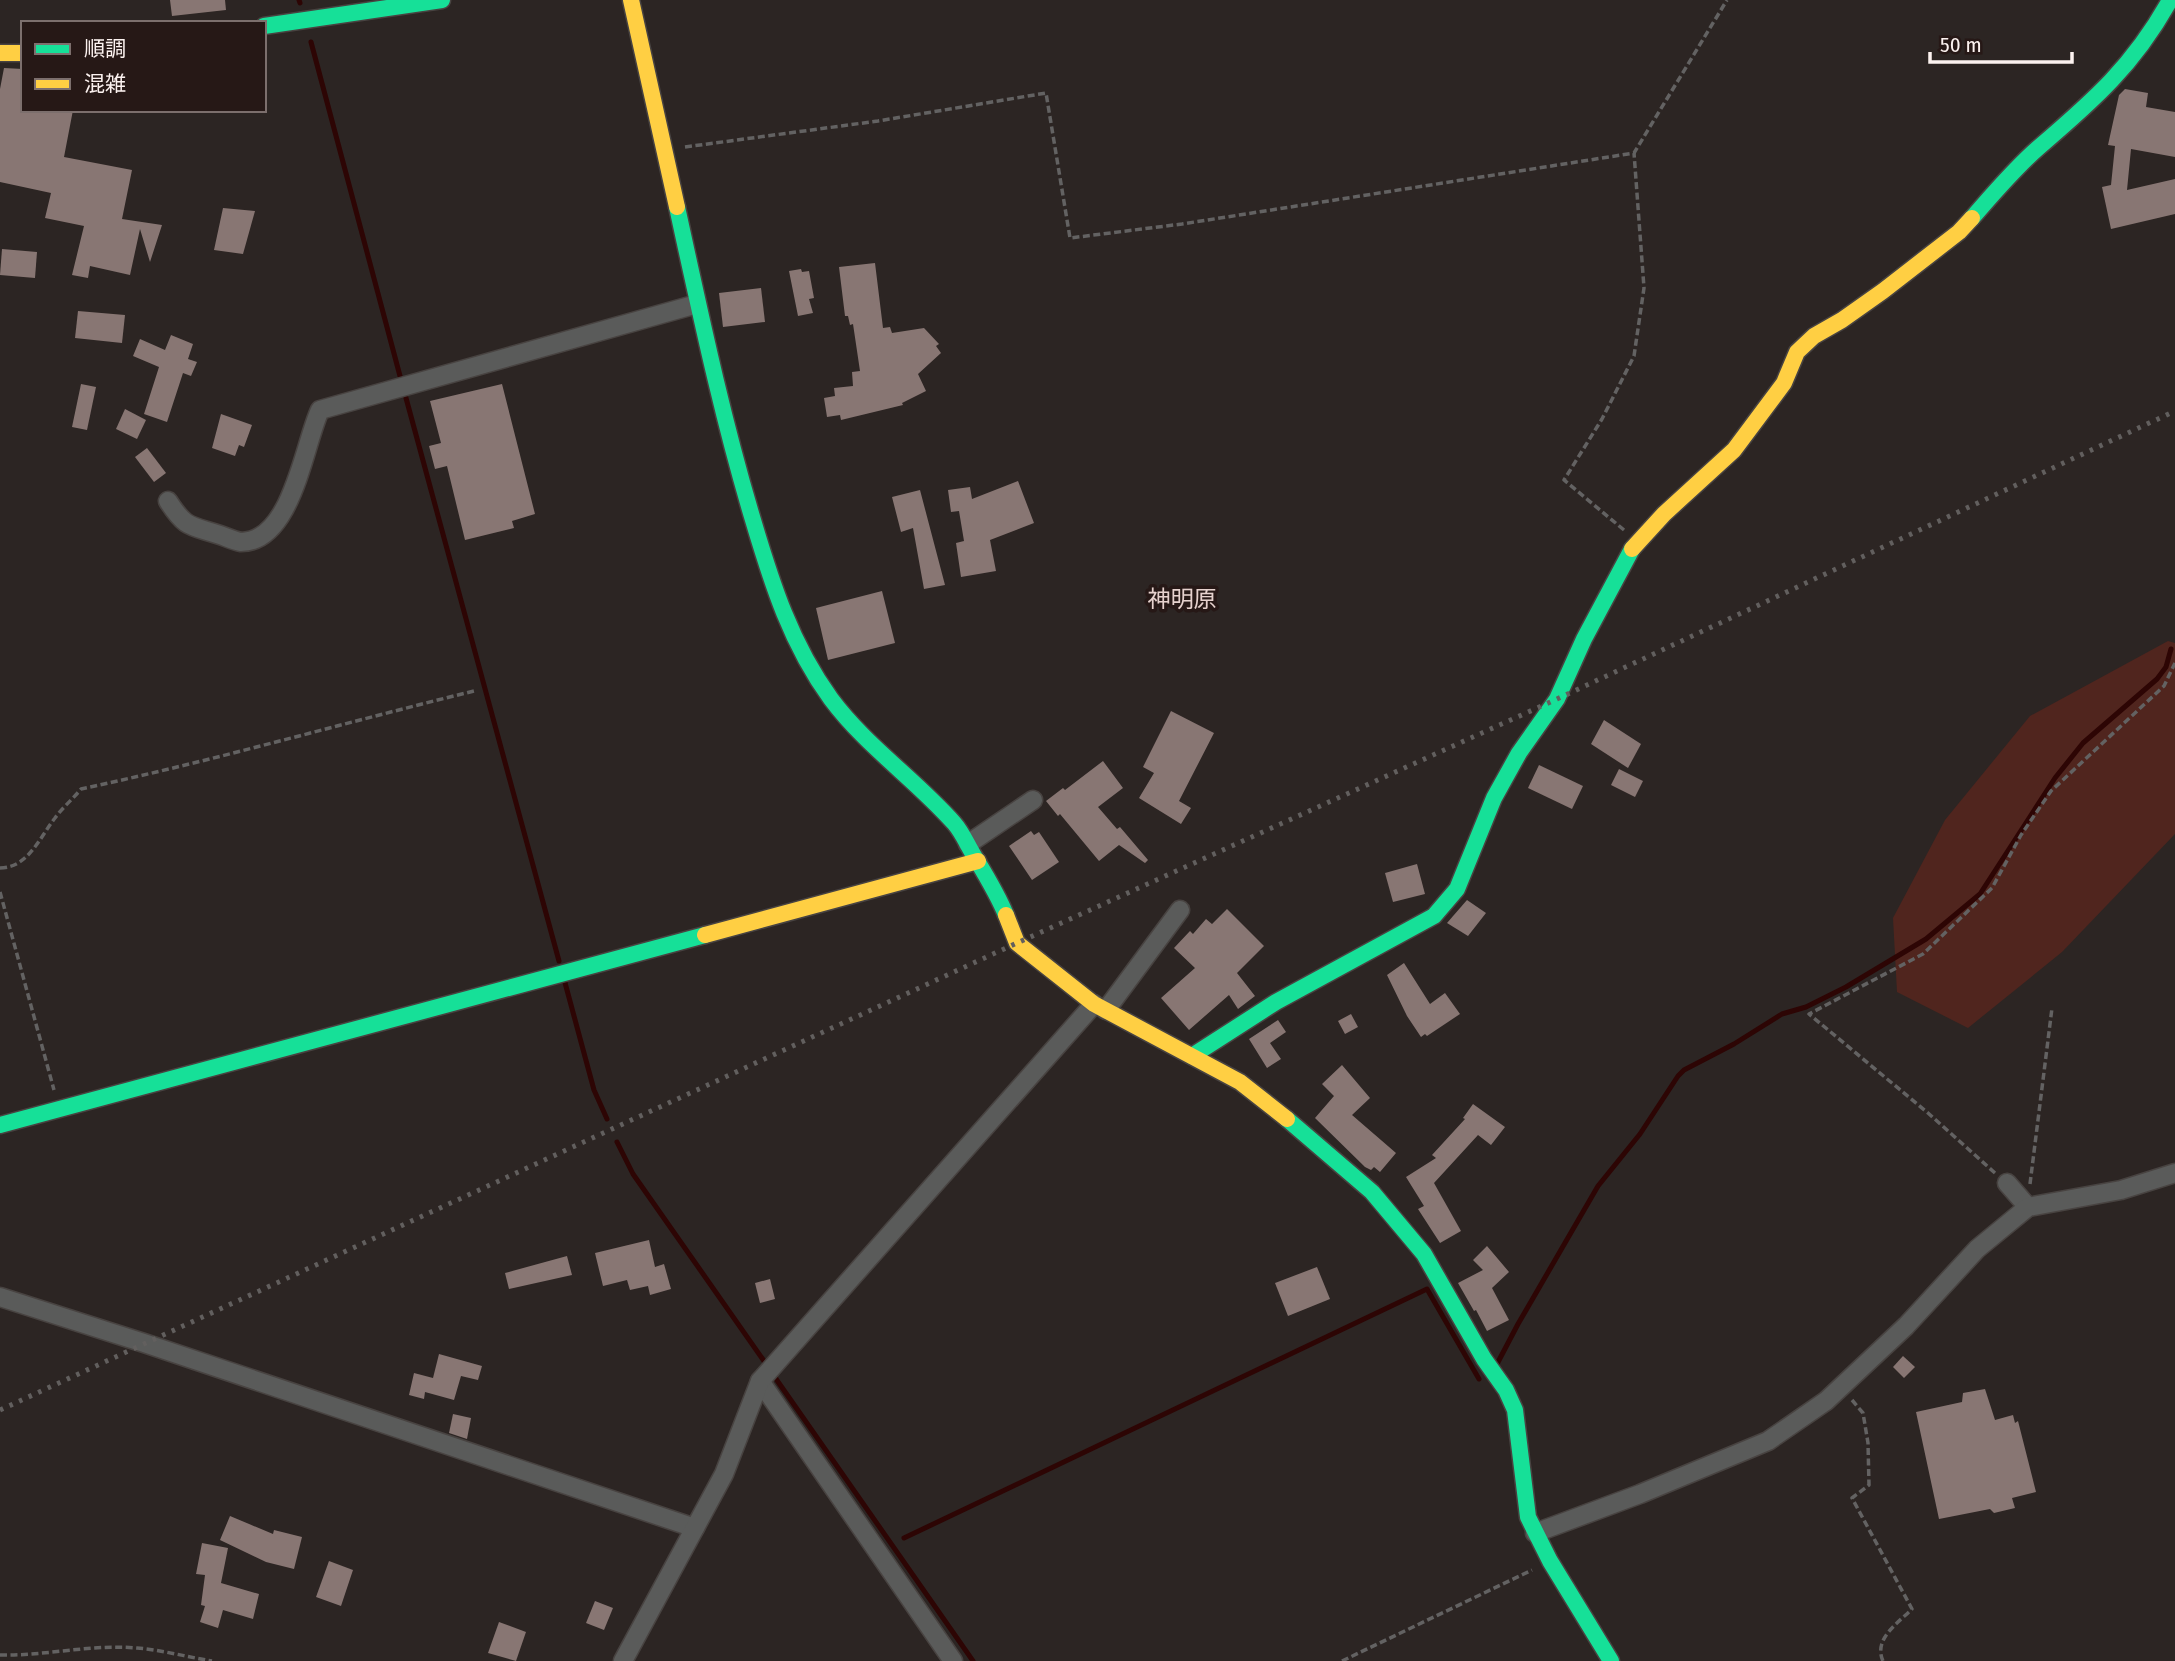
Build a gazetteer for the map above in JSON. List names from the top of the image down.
{
  "districts": ["神明原"],
  "legend": ["順調", "混雑"],
  "scale_bar": "50 m"
}
